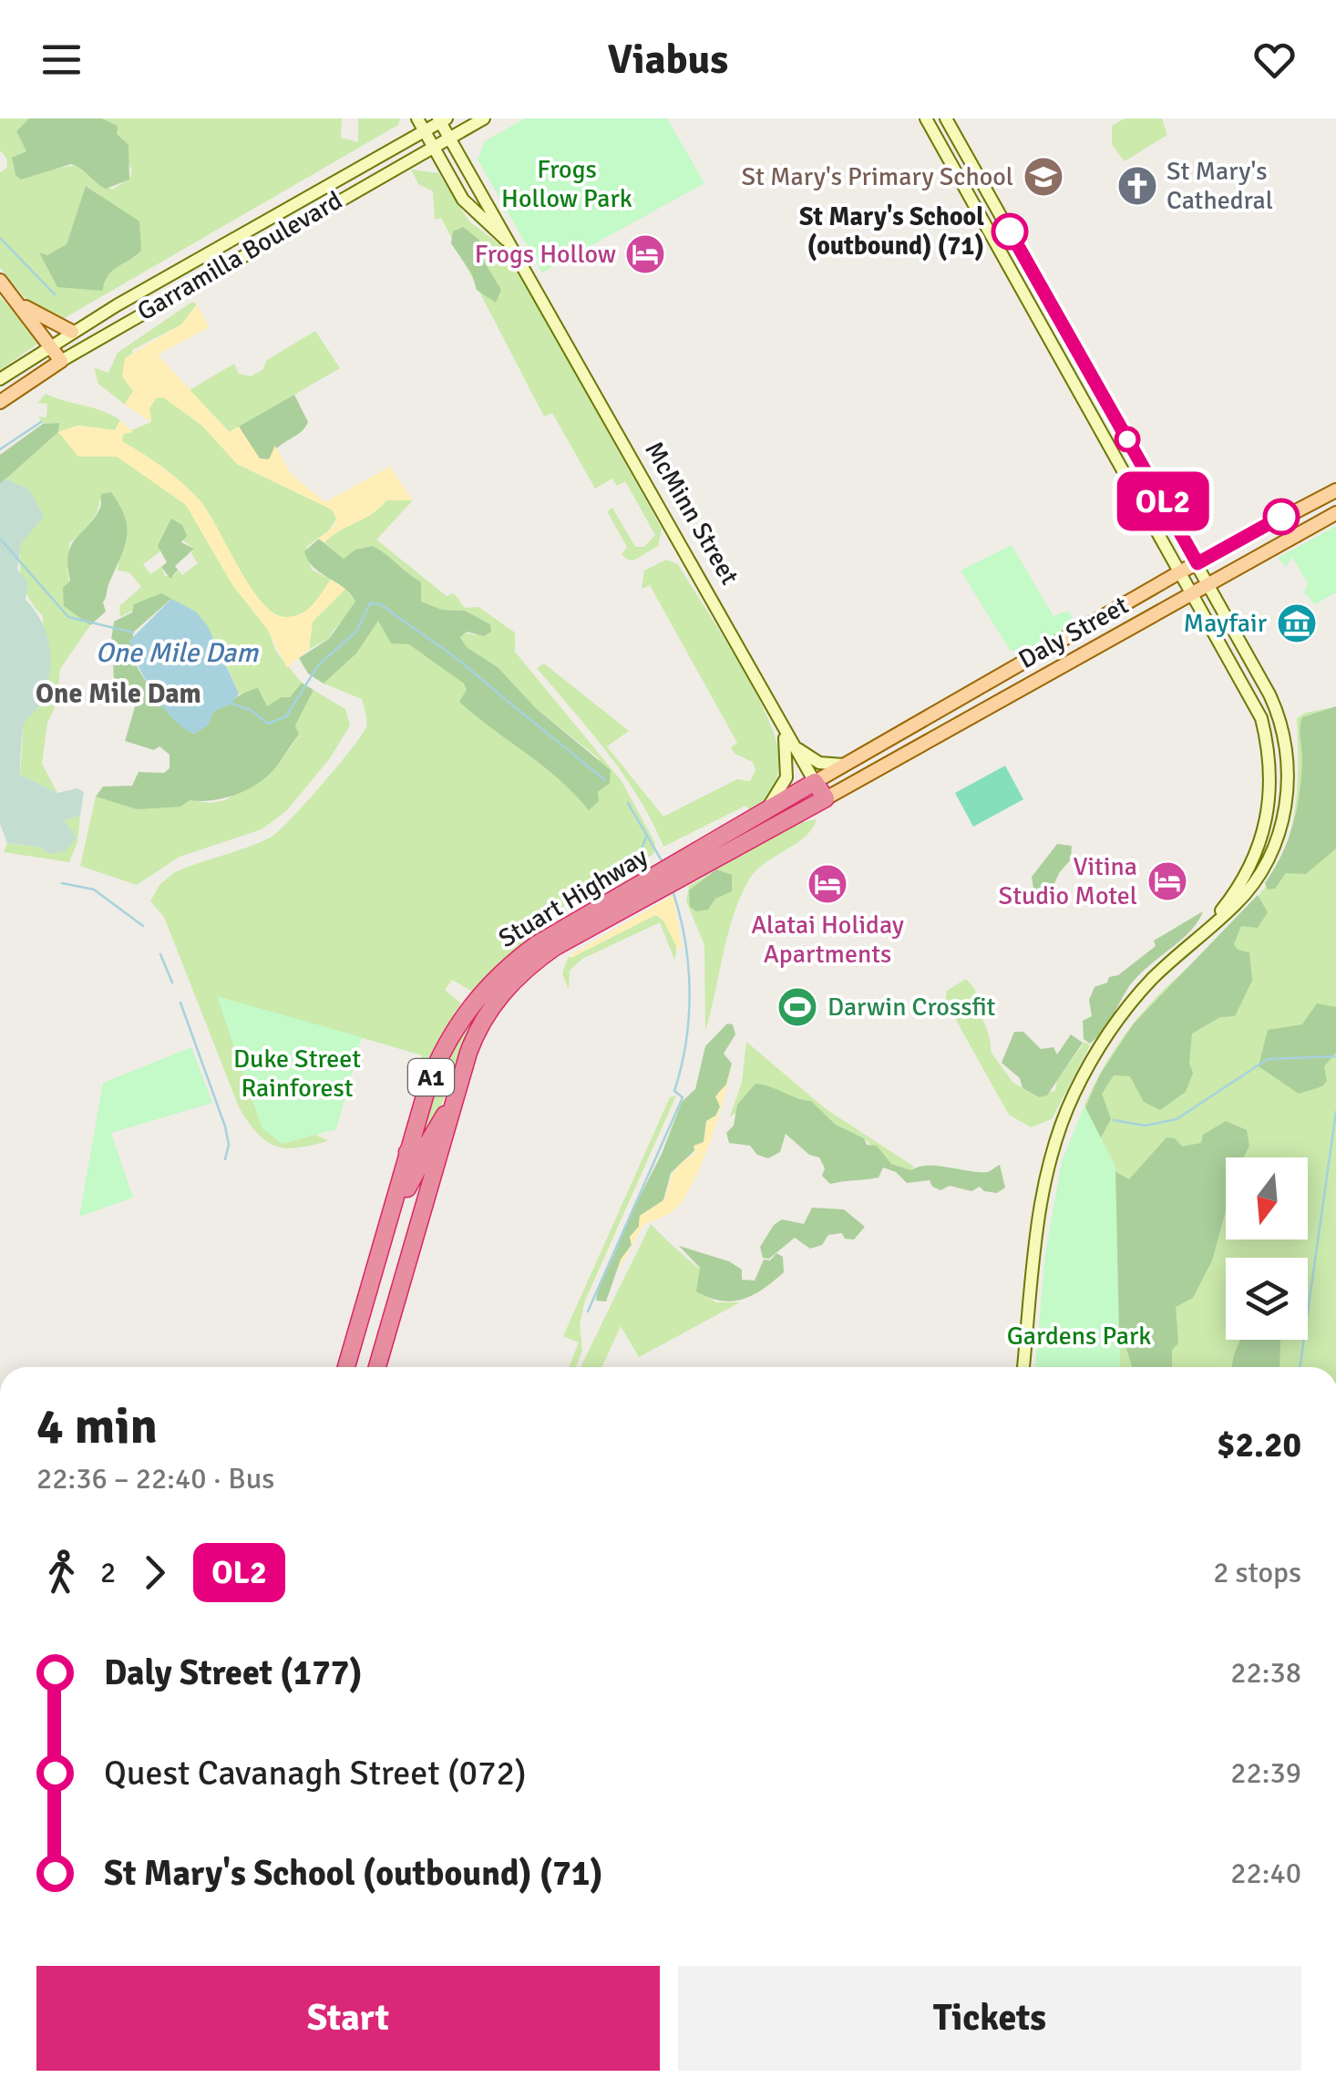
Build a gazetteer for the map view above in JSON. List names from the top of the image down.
{
  "streets": {
    "highway": ["McMinn Street", "Stuart Highway", "A1"],
    "main road": ["Garramilla Boulevard", "Daly Street"]
  },
  "crossings": [
    ["Garramilla Boulevard", "McMinn Street"],
    ["McMinn Street", "Daly Street"],
    ["McMinn Street", "Stuart Highway"],
    ["Daly Street", "Stuart Highway"]
  ],
  "districts": ["One Mile Dam"],
  "water": ["One Mile Dam"],
  "parks": ["Frogs Hollow Park", "Duke Street Rainforest", "Gardens Park"],
  "places": {
    "school or university": ["St Mary's Primary School"],
    "church": ["St Mary's Cathedral"],
    "other": ["St Mary's School (outbound) (71)"],
    "hotel": ["Frogs Hollow", "Vitina Studio Motel", "Alatai Holiday Apartments"],
    "museum": ["Mayfair"],
    "sports": ["Darwin Crossfit"]
  },
  "lines": ["bus line OL2"],
  "north": "bottom",
  "page": {
    "header": "Viabus",
    "on_map": "OL2",
    "heading": ["4 min", "22:36 – 22:40 · Bus", "$2.20"],
    "legs": ["2", "OL2", "2 stops"],
    "list": [
      {
        "name": "Daly Street (177)",
        "value": "22:38"
      },
      {
        "name": "Quest Cavanagh Street (072)",
        "value": "22:39"
      },
      {
        "name": "St Mary's School (outbound) (71)",
        "value": "22:40"
      }
    ],
    "buttons": ["Start", "Tickets"]
  }
}
